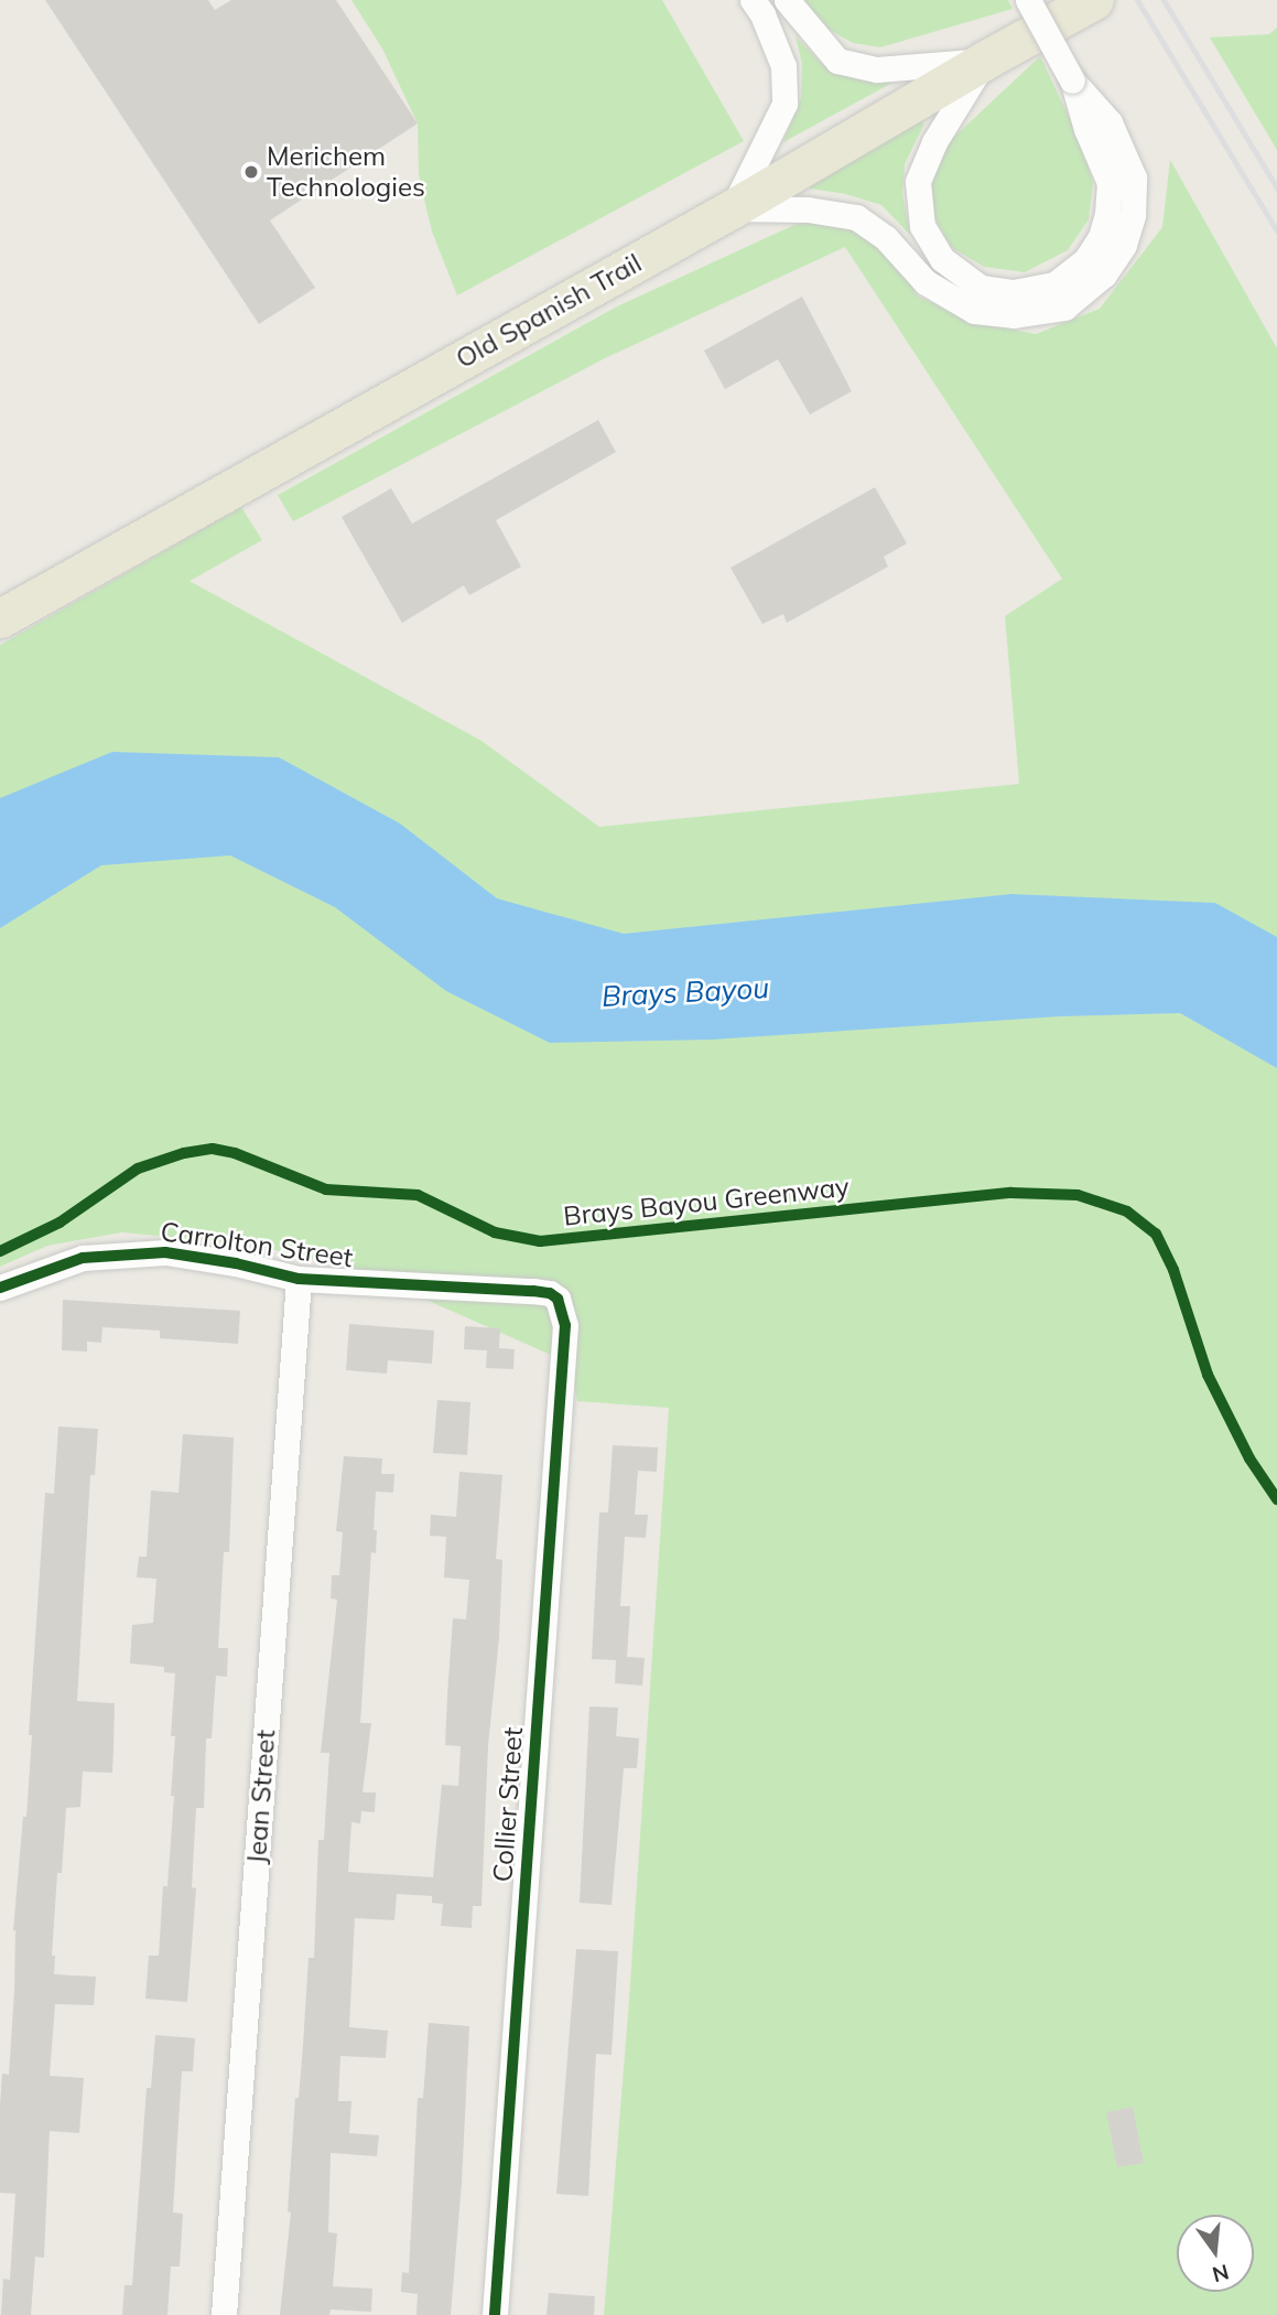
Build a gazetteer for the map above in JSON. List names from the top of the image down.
{
  "streets": {
    "main road": ["Old Spanish Trail"],
    "street": ["Carrolton Street", "Jean Street", "Collier Street"],
    "cycle path": ["Brays Bayou Greenway"]
  },
  "crossings": [
    ["Carrolton Street", "Jean Street"],
    ["Carrolton Street", "Collier Street"]
  ],
  "water": ["Brays Bayou"],
  "places": ["Merichem Technologies"],
  "north": "bottom"
}
